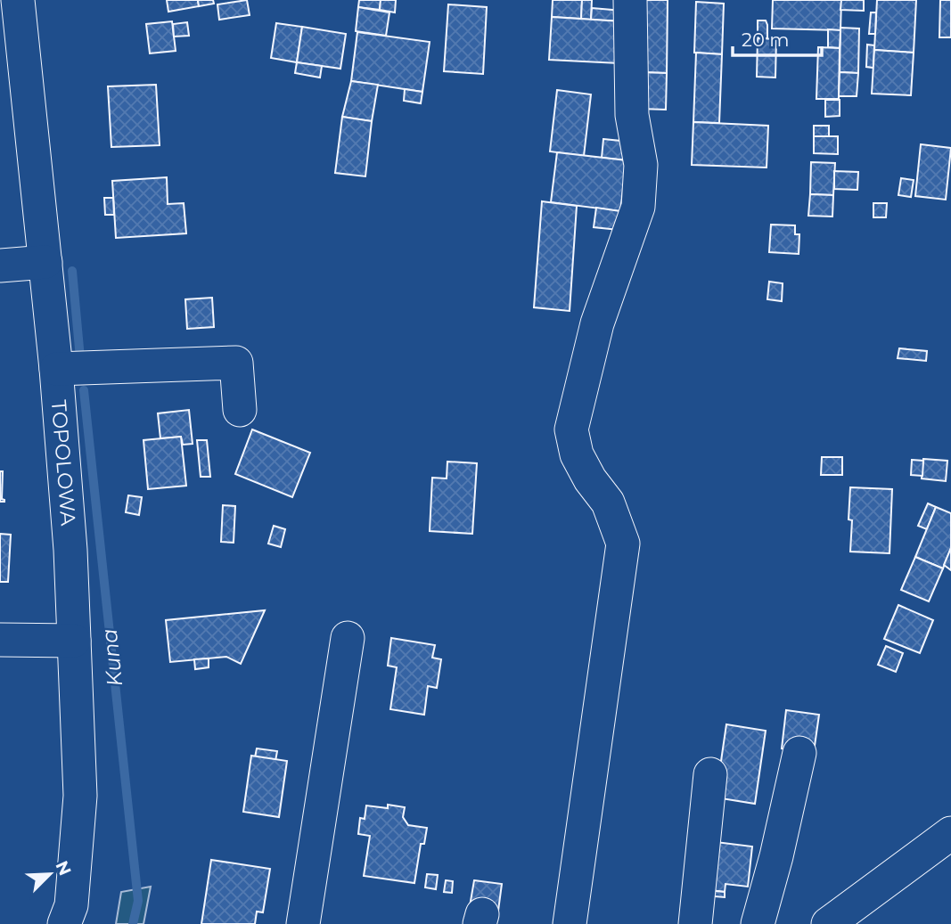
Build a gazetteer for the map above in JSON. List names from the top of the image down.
{
  "streets": {
    "street": ["TOPOLOWA"]
  },
  "water": ["Kuna"],
  "scale_bar": "20 m",
  "north": "top right"
}
